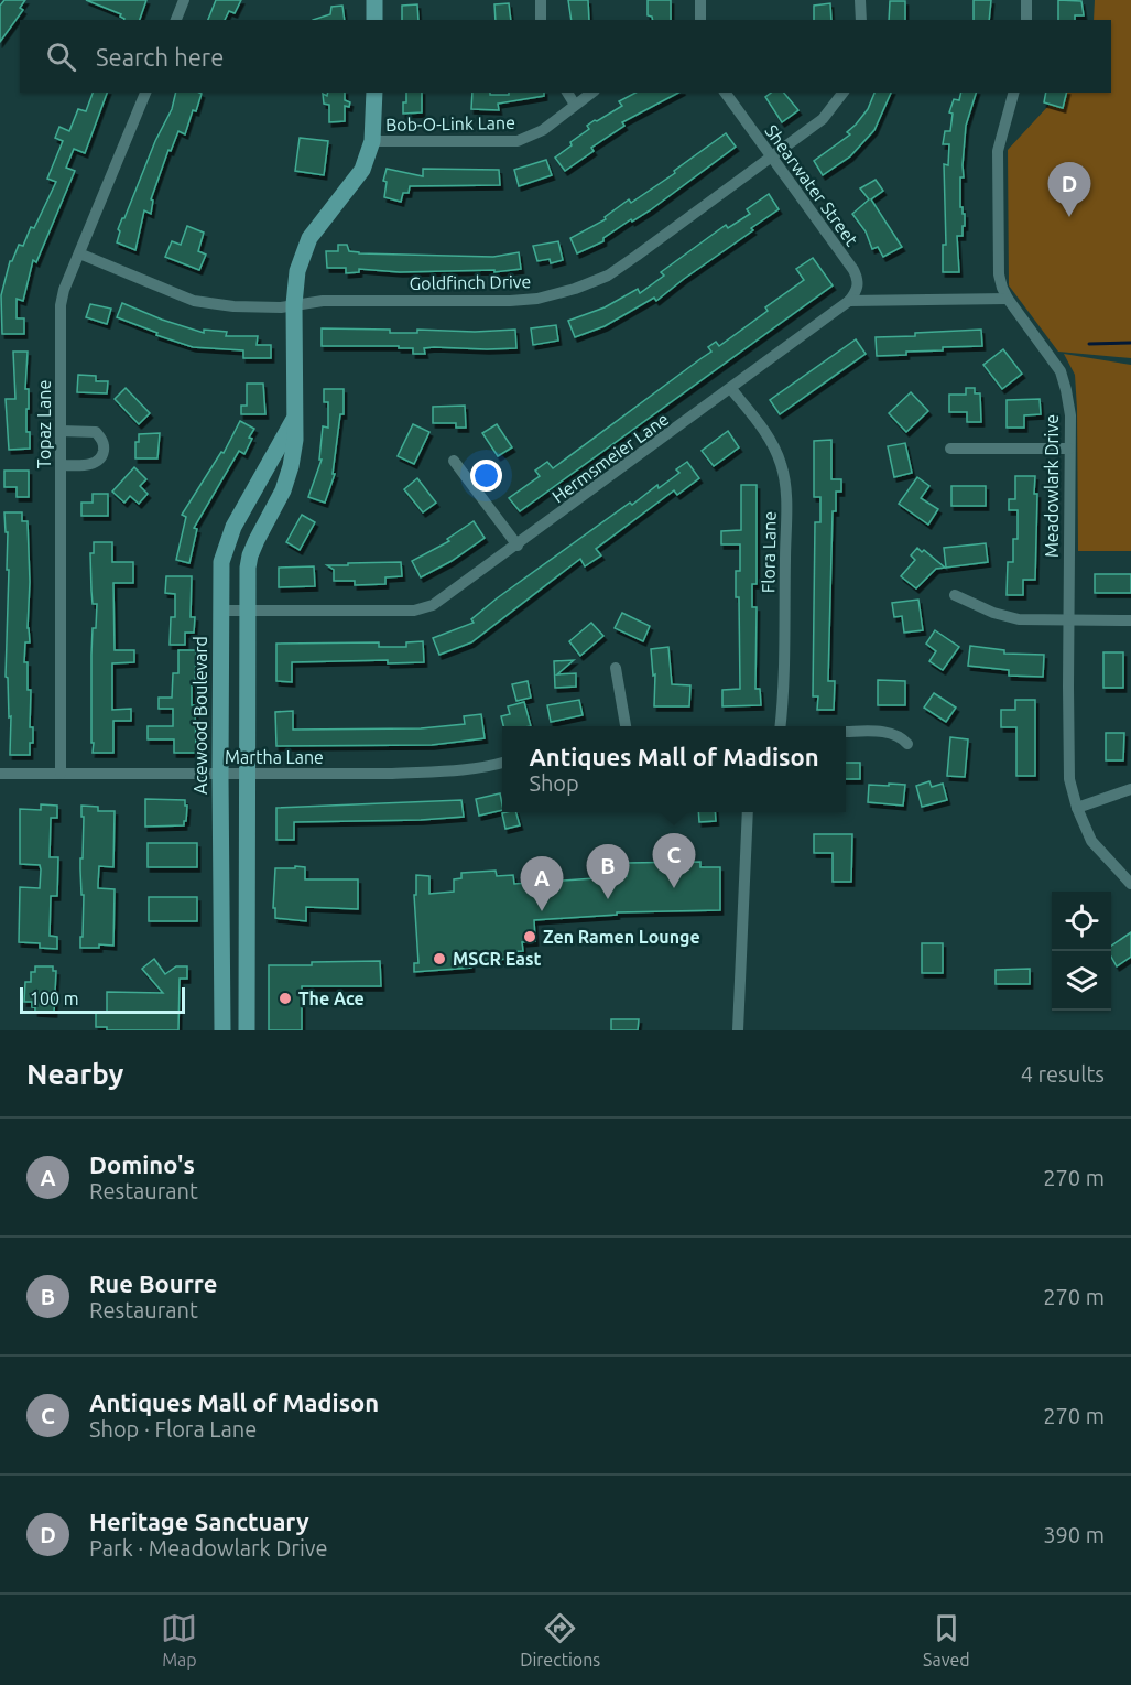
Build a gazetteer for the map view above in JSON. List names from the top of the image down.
{
  "streets": {
    "street": [
      "Bob-O-Link Lane",
      "Shearwater Street",
      "Goldfinch Drive",
      "Topaz Lane",
      "Hermsmeier Lane",
      "Meadowlark Drive",
      "Flora Lane",
      "Acewood Boulevard",
      "Martha Lane"
    ]
  },
  "crossings": [
    ["Shearwater Street", "Goldfinch Drive"],
    ["Shearwater Street", "Hermsmeier Lane"],
    ["Goldfinch Drive", "Topaz Lane"],
    ["Topaz Lane", "Martha Lane"],
    ["Hermsmeier Lane", "Flora Lane"],
    ["Hermsmeier Lane", "Acewood Boulevard"],
    ["Acewood Boulevard", "Martha Lane"]
  ],
  "places": ["Zen Ramen Lounge", "MSCR East", "The Ace"],
  "scale_bar": "100 m",
  "page": {
    "search": "Search here",
    "pins": [
      "D",
      "C",
      "B",
      "A"
    ],
    "popup": ["Antiques Mall of Madison", "Shop"],
    "scale": "100 m",
    "heading": ["Nearby", "4 results"],
    "list": [
      {
        "mark": "A",
        "name": "Domino's",
        "note": "Restaurant",
        "value": "270 m"
      },
      {
        "mark": "B",
        "name": "Rue Bourre",
        "note": "Restaurant",
        "value": "270 m"
      },
      {
        "mark": "C",
        "name": "Antiques Mall of Madison",
        "note": "Shop · Flora Lane",
        "value": "270 m"
      },
      {
        "mark": "D",
        "name": "Heritage Sanctuary",
        "note": "Park · Meadowlark Drive",
        "value": "390 m"
      }
    ],
    "nav": ["Map", "Directions", "Saved"]
  }
}
